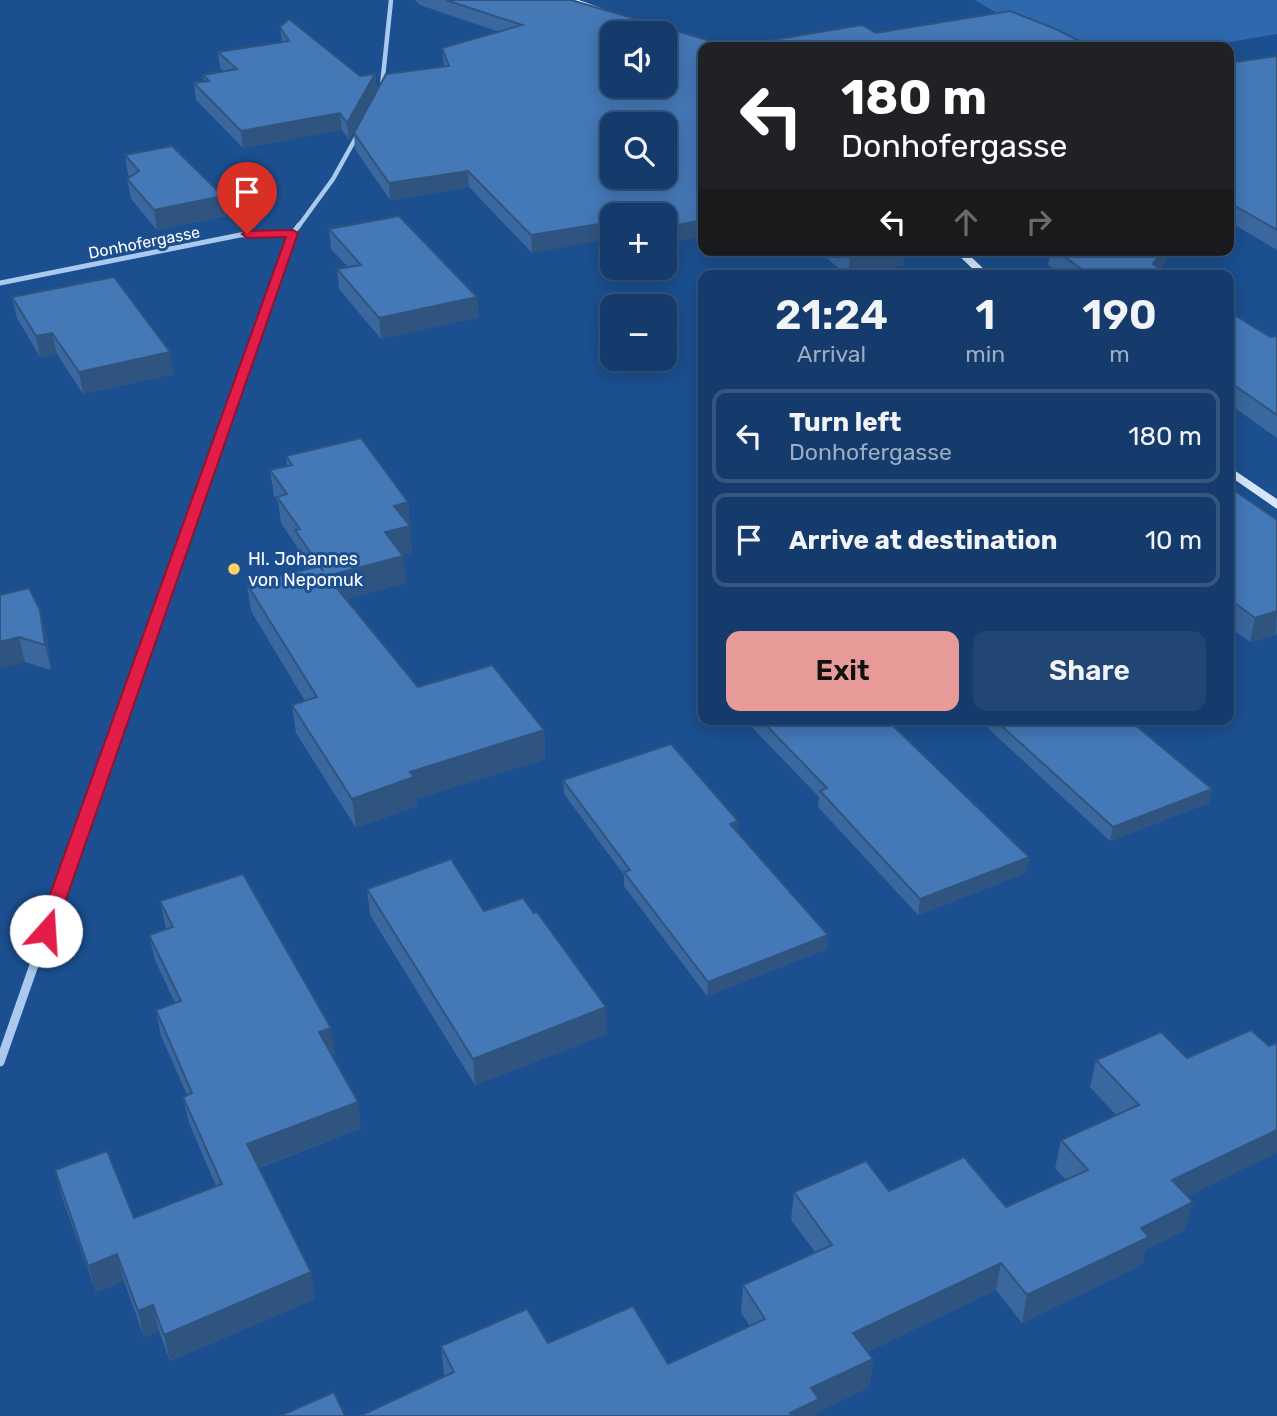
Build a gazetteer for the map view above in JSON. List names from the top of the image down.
{
  "streets": {
    "street": ["Donhofergasse"]
  },
  "places": ["Hl. Johannes von Nepomuk"],
  "page": {
    "map_buttons": ["+", "−"],
    "turn": ["180 m", "Donhofergasse"],
    "eta": [
      "21:24",
      "Arrival",
      "1",
      "min",
      "190",
      "m"
    ],
    "list": [
      {
        "name": "Turn left",
        "note": "Donhofergasse",
        "value": "180 m"
      },
      {
        "name": "Arrive at destination",
        "value": "10 m"
      }
    ],
    "buttons": ["Exit", "Share"]
  }
}
